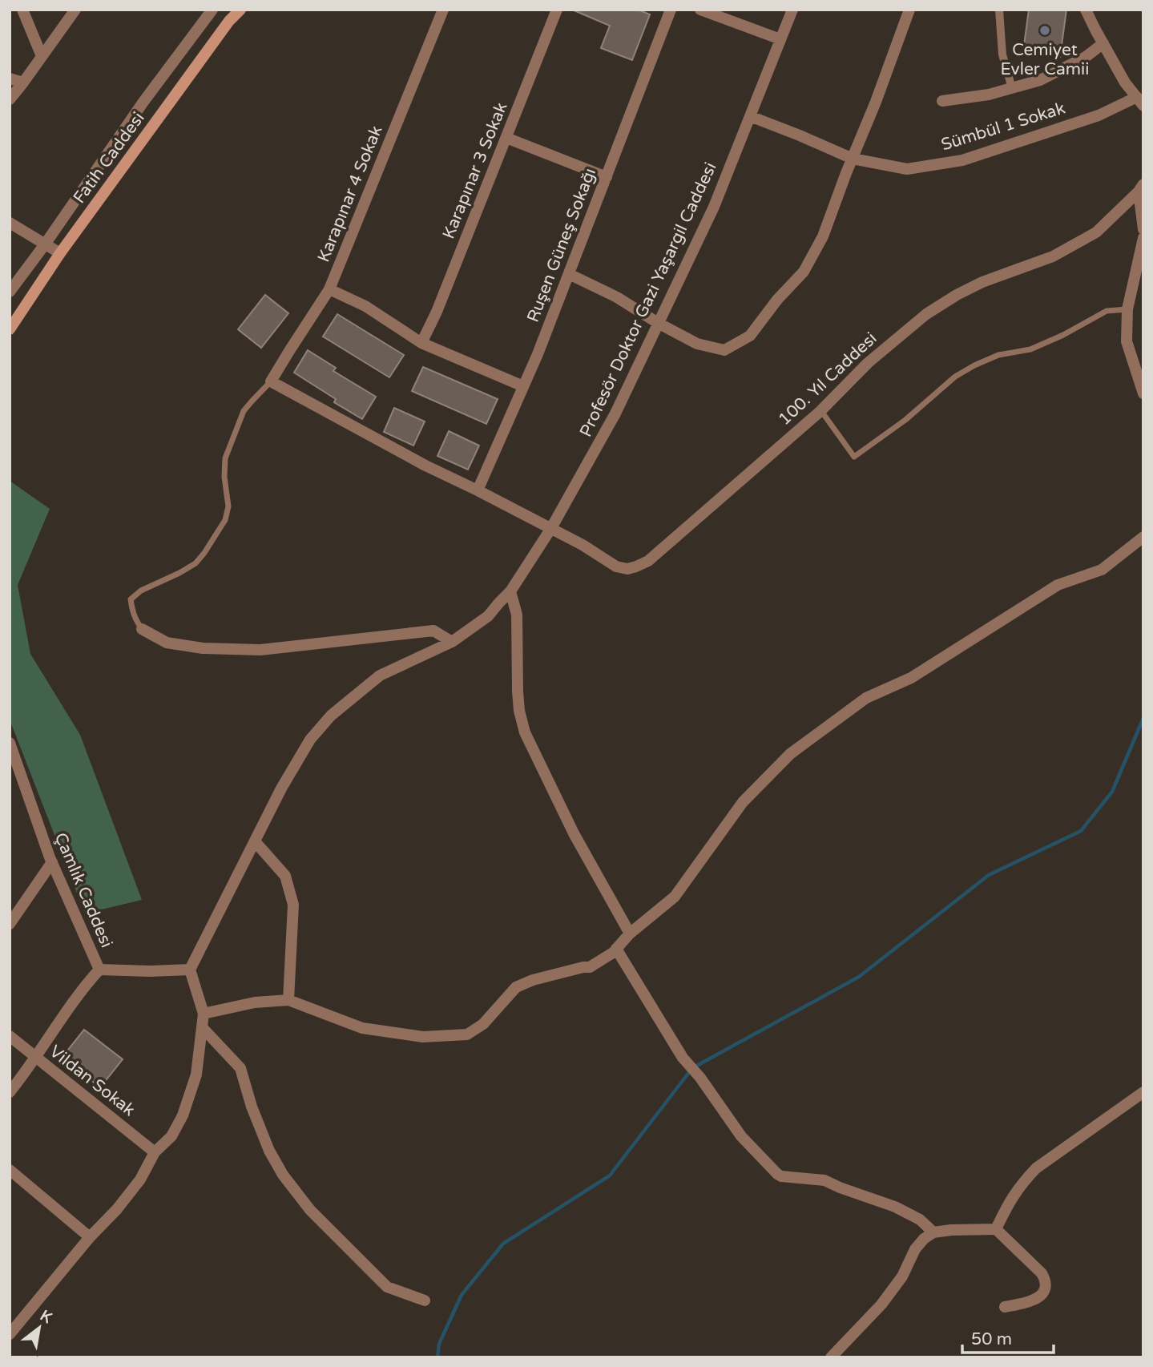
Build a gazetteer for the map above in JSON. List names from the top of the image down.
{
  "streets": {
    "main road": ["Fatih Caddesi"],
    "street": [
      "Sümbül 1 Sokak",
      "Karapınar 3 Sokak",
      "Karapınar 4 Sokak",
      "Ruşen Güneş Sokağı",
      "Profesör Doktor Gazi Yaşargil Caddesi",
      "100. Yıl Caddesi",
      "Çamlık Caddesi",
      "Vildan Sokak"
    ]
  },
  "crossings": [
    ["Sümbül 1 Sokak", "Profesör Doktor Gazi Yaşargil Caddesi"],
    ["Karapınar 4 Sokak", "100. Yıl Caddesi"],
    ["Ruşen Güneş Sokağı", "100. Yıl Caddesi"],
    ["Profesör Doktor Gazi Yaşargil Caddesi", "100. Yıl Caddesi"],
    ["Çamlık Caddesi", "Vildan Sokak"]
  ],
  "places": ["Cemiyet Evler Camii"],
  "scale_bar": "50 m",
  "north": "top right"
}
